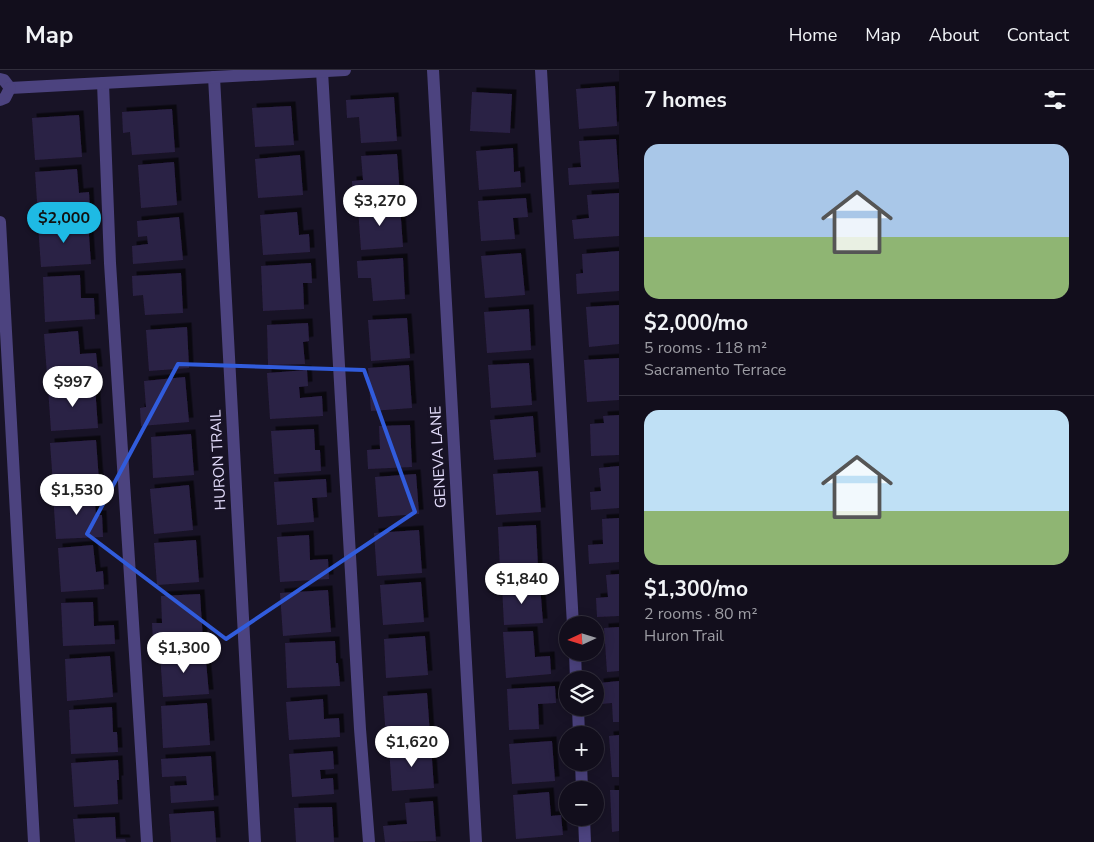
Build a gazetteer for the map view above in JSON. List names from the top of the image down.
{
  "streets": {
    "street": ["GENEVA LANE", "HURON TRAIL"]
  },
  "north": "left",
  "page": {
    "header": "Map",
    "nav": [
      "Home",
      "Map",
      "About",
      "Contact"
    ],
    "heading": "7 homes",
    "list": [
      {
        "name": "$2,000/mo",
        "note": "5 rooms · 118 m² · Sacramento Terrace"
      },
      {
        "name": "$1,300/mo",
        "note": "2 rooms · 80 m² · Huron Trail"
      }
    ],
    "price": [
      "$3,270",
      "$2,000",
      "$997",
      "$1,530",
      "$1,840",
      "$1,300",
      "$1,620"
    ],
    "map_buttons": ["+", "−"]
  }
}
